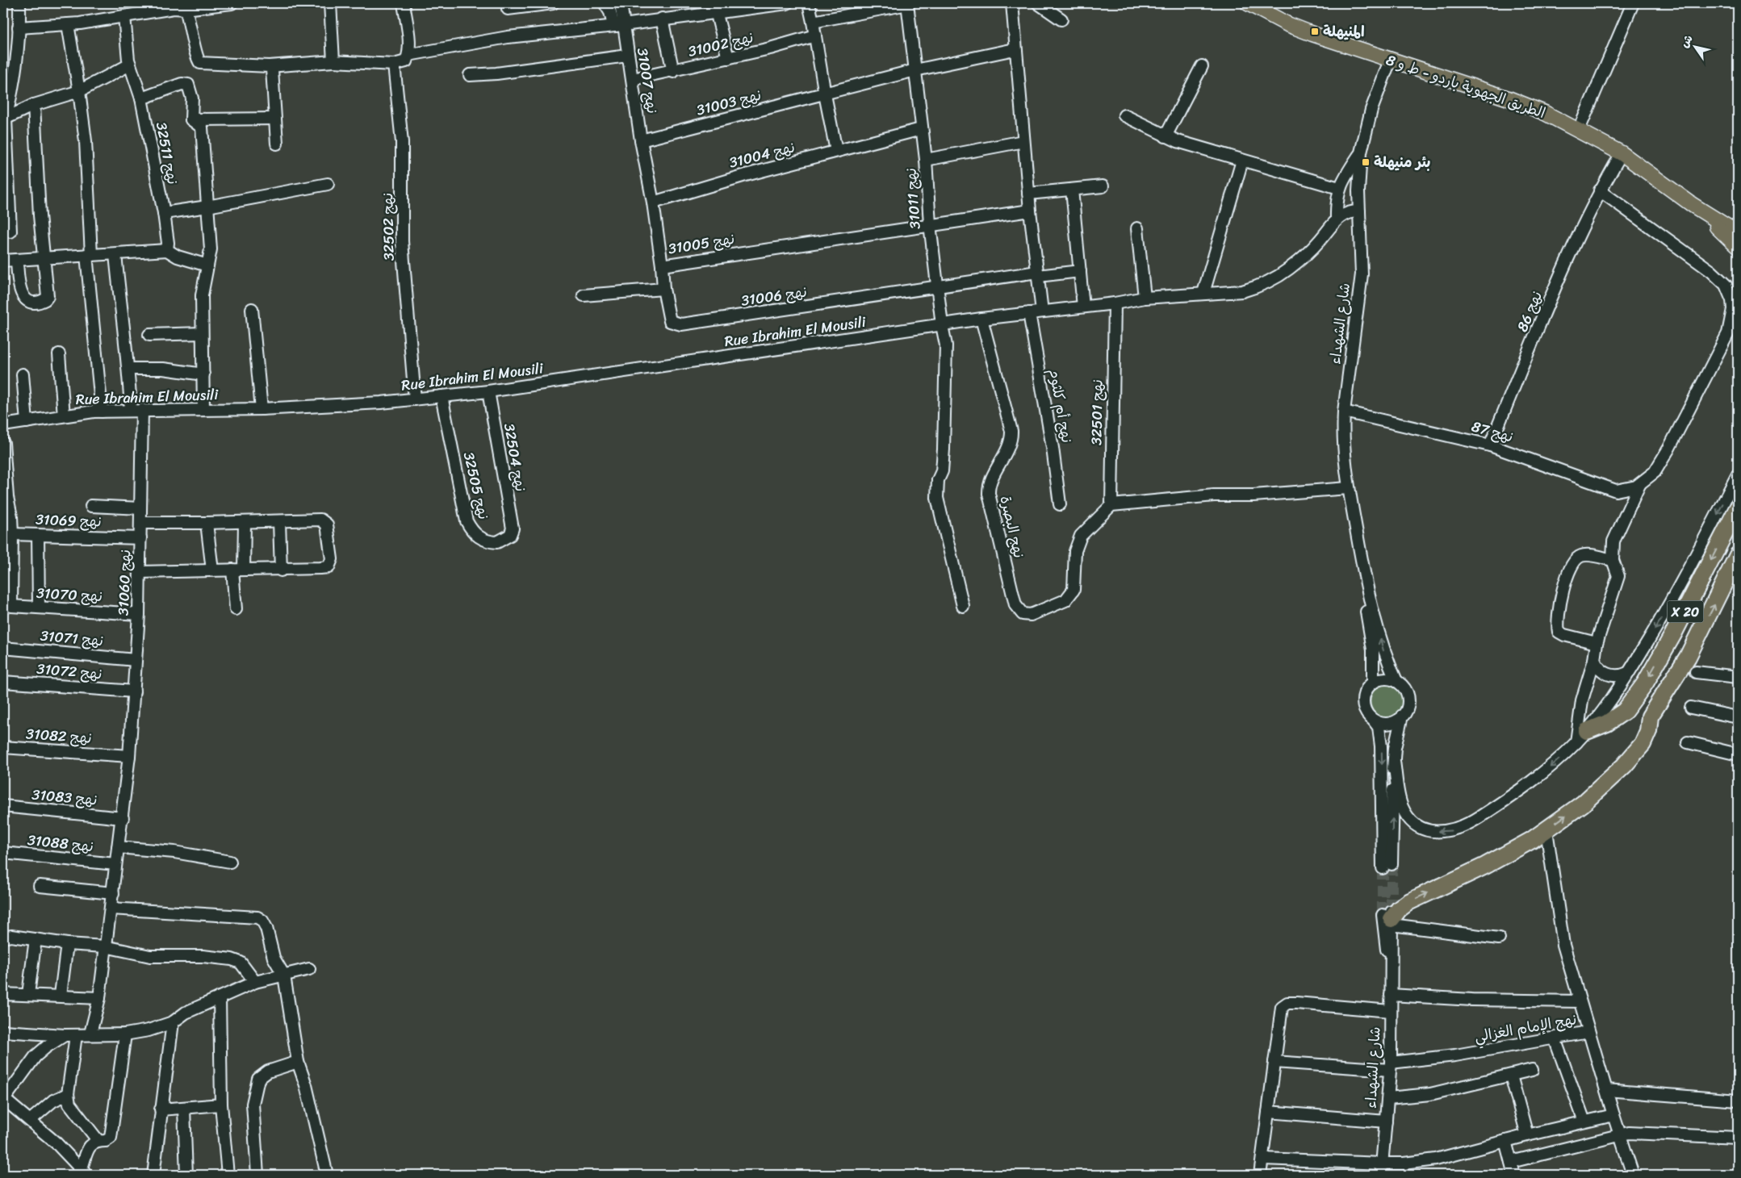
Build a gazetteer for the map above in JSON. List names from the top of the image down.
{
  "streets": {
    "highway": ["X 20"],
    "main road": ["الطريق الجهوية باردو - ط و 8"],
    "street": [
      "نهج 31002",
      "نهج 31007",
      "نهج 31003",
      "نهج 32511",
      "نهج 31004",
      "نهج 31011",
      "نهج 32502",
      "نهج 31005",
      "نهج 31006",
      "نهج 86",
      "شارع الشهداء",
      "Rue Ibrahim El Mousili",
      "نهج أم كلثوم",
      "نهج 32501",
      "نهج 87",
      "نهج 32504",
      "نهج 32505",
      "نهج 31069",
      "نهج البصرة",
      "نهج 31060",
      "نهج 31070",
      "نهج 31071",
      "نهج 31072",
      "نهج 31082",
      "نهج 31083",
      "نهج 31088",
      "نهج الإمام الغزالي"
    ]
  },
  "crossings": [
    ["نهج 31002", "نهج 31007"],
    ["نهج 31007", "نهج 31003"],
    ["نهج 31007", "نهج 31005"],
    ["الطريق الجهوية باردو - ط و 8", "نهج 86"],
    ["الطريق الجهوية باردو - ط و 8", "شارع الشهداء"],
    ["نهج 31003", "نهج 31011"],
    ["نهج 31003", "نهج 31005"],
    ["نهج 31004", "نهج 31011"],
    ["نهج 31004", "نهج 31005"],
    ["نهج 31011", "نهج 31005"],
    ["نهج 31011", "نهج 31006"],
    ["نهج 31011", "Rue Ibrahim El Mousili"],
    ["نهج 32502", "Rue Ibrahim El Mousili"],
    ["نهج 31005", "نهج 31006"],
    ["نهج 86", "نهج 87"],
    ["شارع الشهداء", "نهج 87"],
    ["شارع الشهداء", "نهج الإمام الغزالي"],
    ["Rue Ibrahim El Mousili", "نهج أم كلثوم"],
    ["Rue Ibrahim El Mousili", "نهج 32501"],
    ["Rue Ibrahim El Mousili", "نهج 32504"],
    ["Rue Ibrahim El Mousili", "نهج 32505"],
    ["Rue Ibrahim El Mousili", "نهج البصرة"],
    ["Rue Ibrahim El Mousili", "نهج 31060"],
    ["نهج 32501", "نهج البصرة"],
    ["نهج 32504", "نهج 32505"],
    ["نهج 31069", "نهج 31060"],
    ["نهج 31069", "نهج 31070"],
    ["نهج 31060", "نهج 31070"],
    ["نهج 31060", "نهج 31071"],
    ["نهج 31060", "نهج 31072"],
    ["نهج 31060", "نهج 31082"],
    ["نهج 31060", "نهج 31083"]
  ],
  "places": {
    "transit": ["المنيهلة", "بئر منيهلة"]
  },
  "north": "top left"
}
